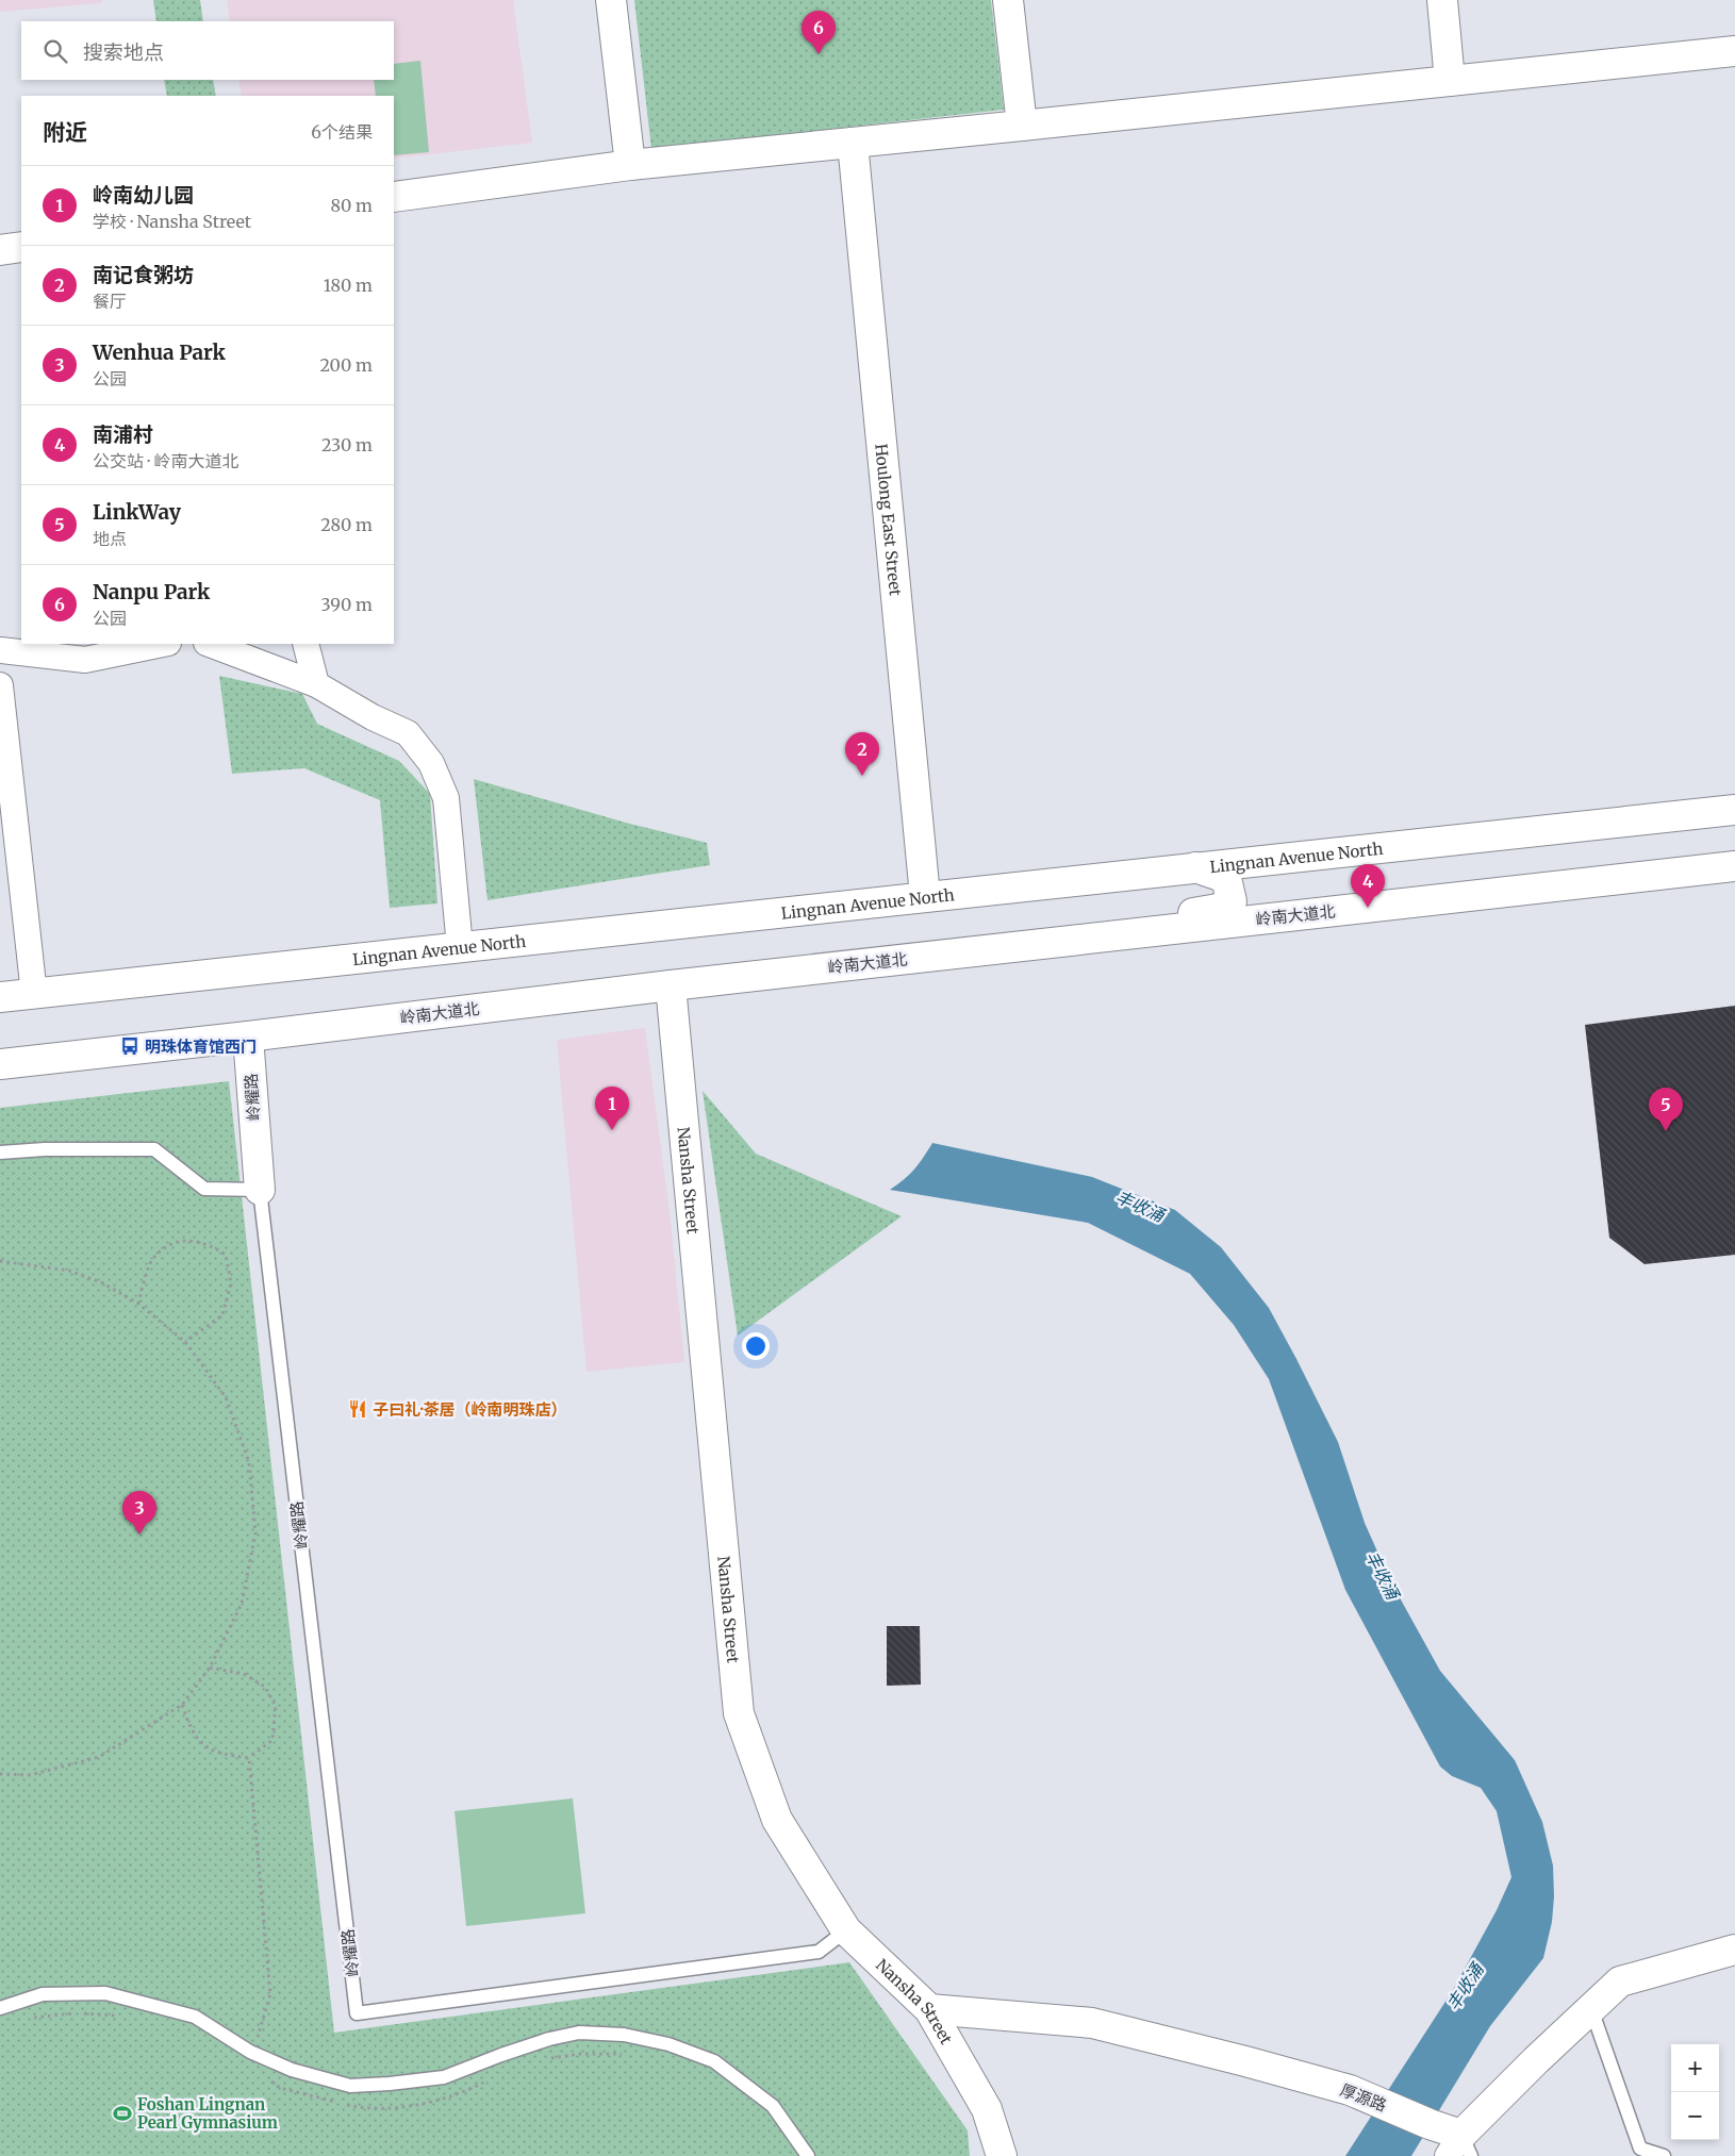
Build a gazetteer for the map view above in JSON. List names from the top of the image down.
{
  "streets": {
    "street": [
      "Houlong East Street",
      "Lingnan Avenue North",
      "岭南大道北",
      "岭耀路",
      "Nansha Street",
      "厚源路"
    ]
  },
  "crossings": [
    ["Houlong East Street", "Lingnan Avenue North"],
    ["岭南大道北", "岭耀路"],
    ["岭南大道北", "Nansha Street"],
    ["岭耀路", "Nansha Street"],
    ["Nansha Street", "厚源路"]
  ],
  "water": ["丰收涌"],
  "places": {
    "bus stop": ["明珠体育馆西门"],
    "restaurant": ["子曰礼·茶居（岭南明珠店）"],
    "sports": ["Foshan Lingnan Pearl Gymnasium"]
  },
  "page": {
    "pins": [
      "6",
      "2",
      "4",
      "1",
      "5",
      "3"
    ],
    "search": "搜索地点",
    "heading": ["附近", "6个结果"],
    "list": [
      {
        "mark": "1",
        "name": "岭南幼儿园",
        "note": "学校 · Nansha Street",
        "value": "80 m"
      },
      {
        "mark": "2",
        "name": "南记食粥坊",
        "note": "餐厅",
        "value": "180 m"
      },
      {
        "mark": "3",
        "name": "Wenhua Park",
        "note": "公园",
        "value": "200 m"
      },
      {
        "mark": "4",
        "name": "南浦村",
        "note": "公交站 · 岭南大道北",
        "value": "230 m"
      },
      {
        "mark": "5",
        "name": "LinkWay",
        "note": "地点",
        "value": "280 m"
      },
      {
        "mark": "6",
        "name": "Nanpu Park",
        "note": "公园",
        "value": "390 m"
      }
    ],
    "map_buttons": ["+", "−"]
  }
}
